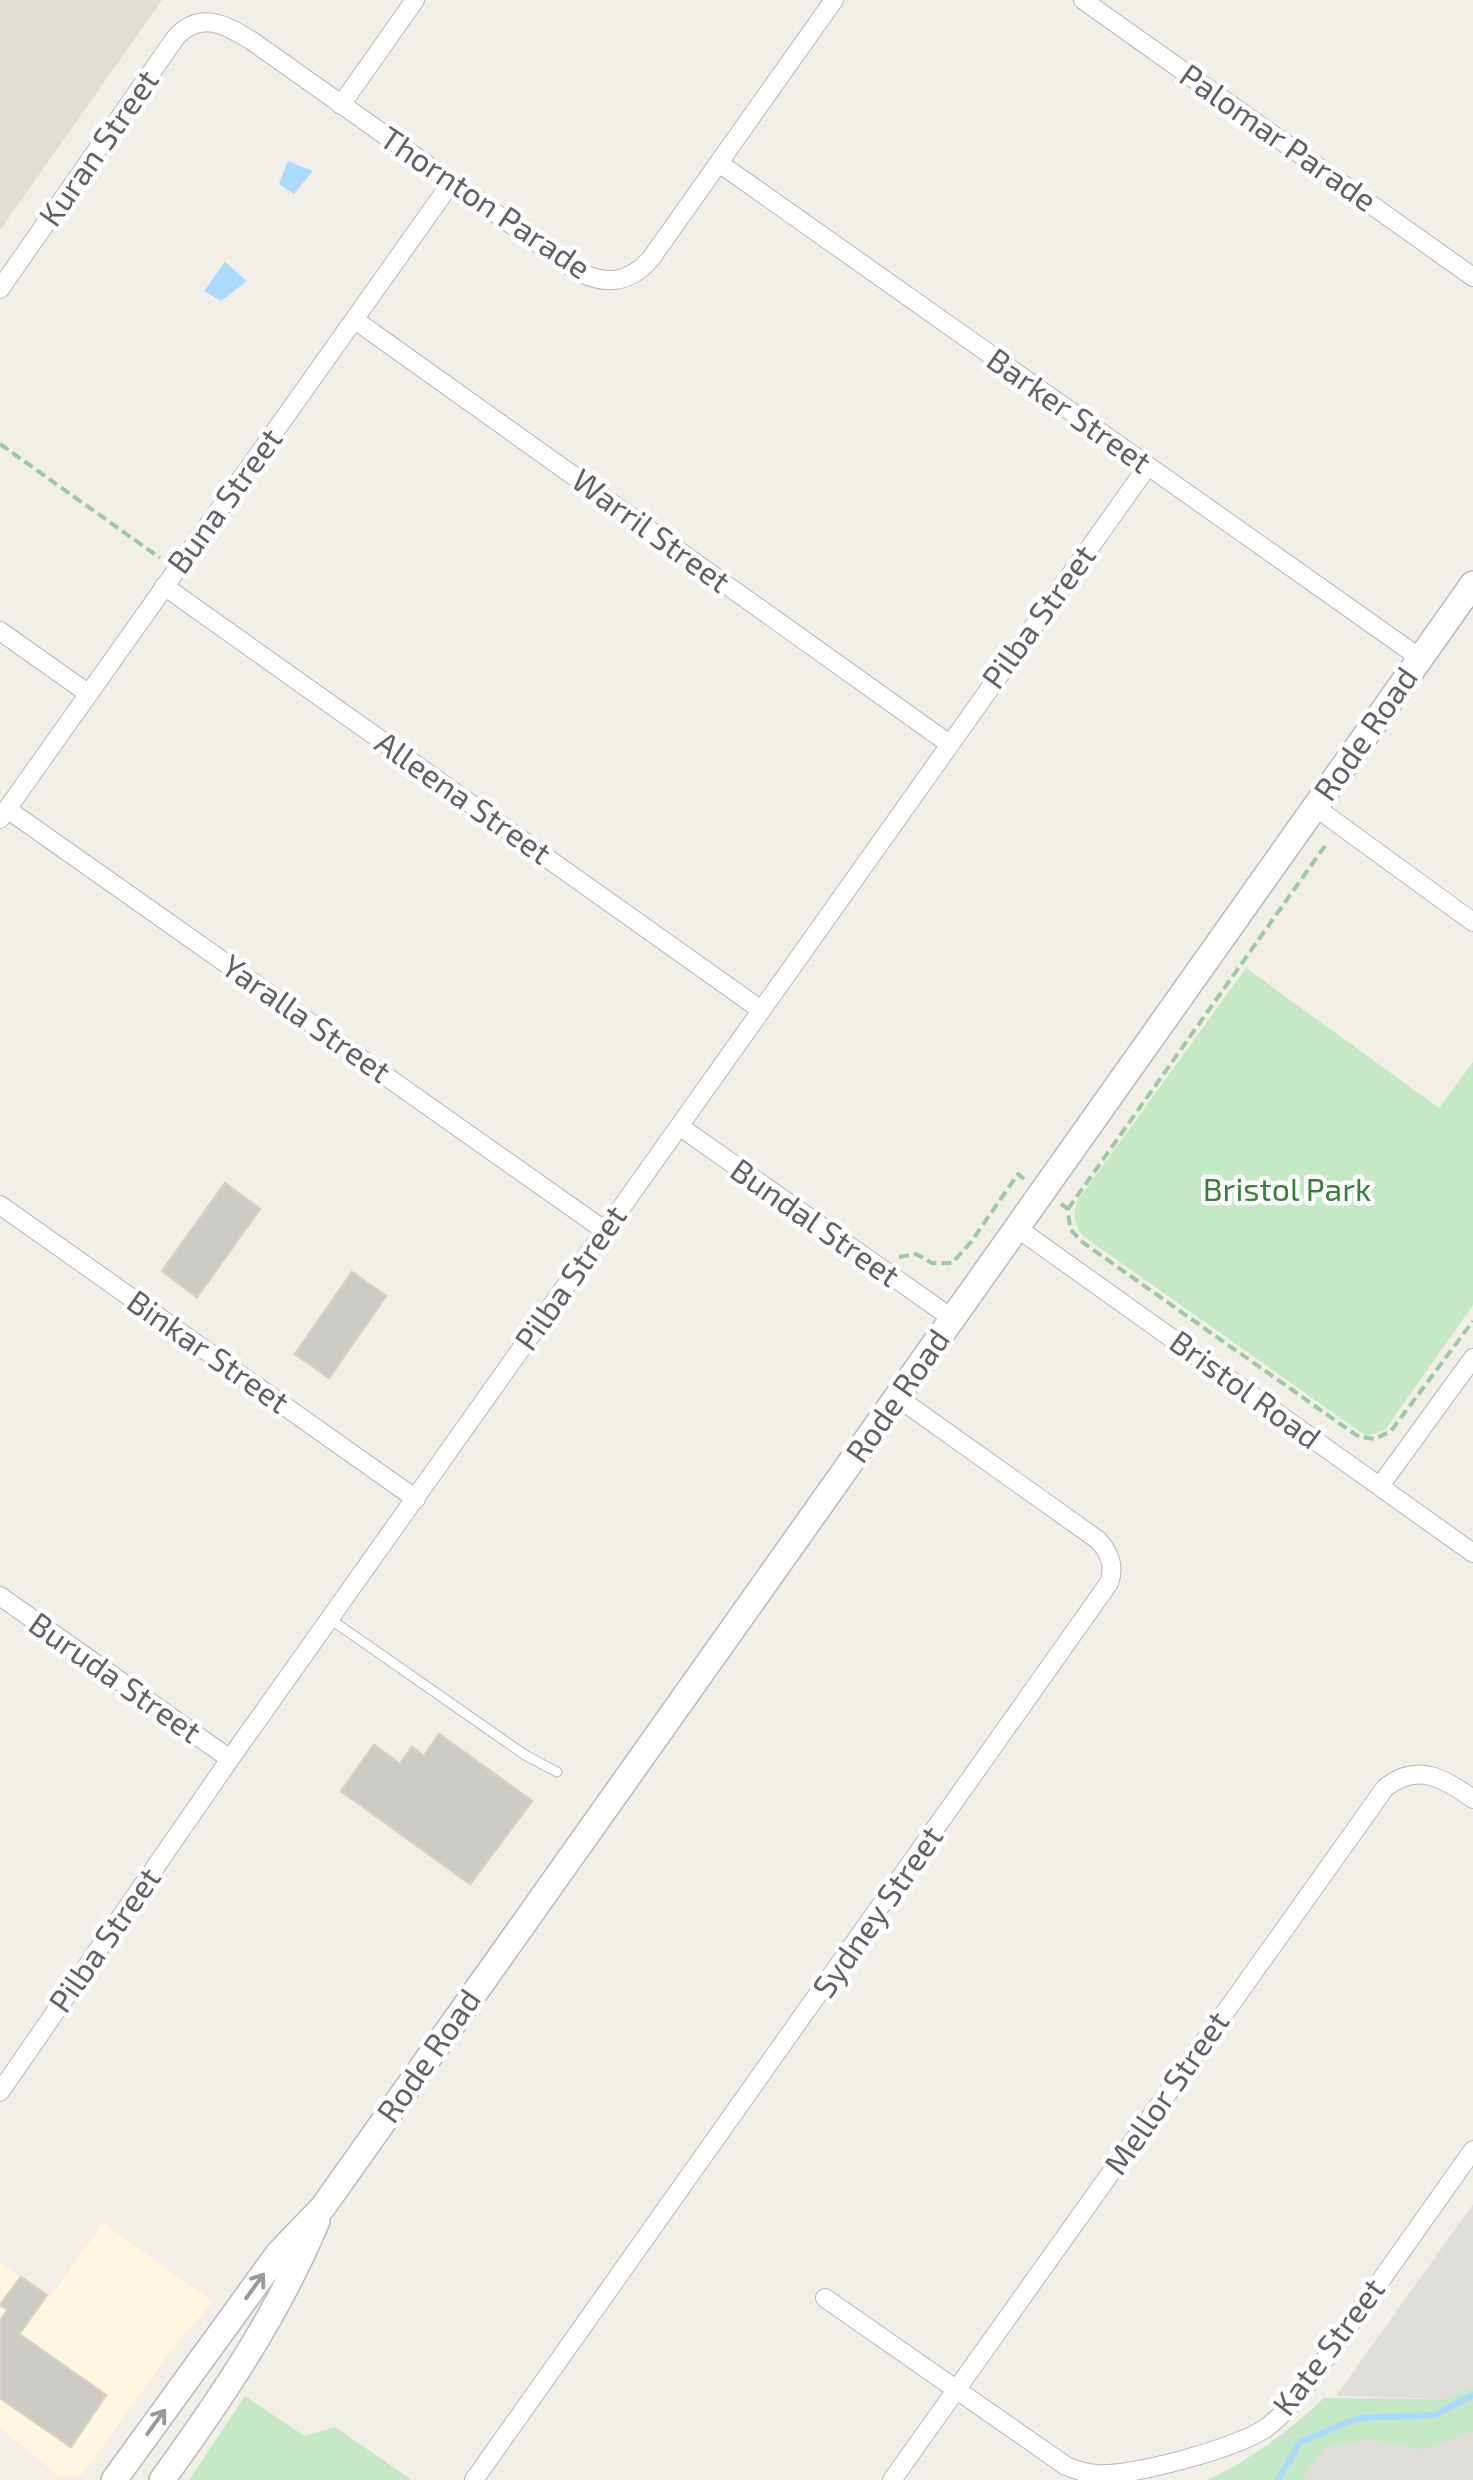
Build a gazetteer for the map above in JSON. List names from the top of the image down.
{
  "streets": {
    "main road": ["Rode Road"],
    "street": [
      "Palomar Parade",
      "Kuran Street",
      "Thornton Parade",
      "Barker Street",
      "Buna Street",
      "Warril Street",
      "Pilba Street",
      "Alleena Street",
      "Yaralla Street",
      "Bundal Street",
      "Binkar Street",
      "Bristol Road",
      "Buruda Street",
      "Sydney Street",
      "Mellor Street",
      "Kate Street"
    ]
  },
  "crossings": [
    ["Kuran Street", "Thornton Parade"],
    ["Thornton Parade", "Barker Street"],
    ["Thornton Parade", "Buna Street"],
    ["Barker Street", "Pilba Street"],
    ["Barker Street", "Rode Road"],
    ["Buna Street", "Warril Street"],
    ["Buna Street", "Alleena Street"],
    ["Buna Street", "Yaralla Street"],
    ["Warril Street", "Pilba Street"],
    ["Pilba Street", "Alleena Street"],
    ["Pilba Street", "Yaralla Street"],
    ["Pilba Street", "Bundal Street"],
    ["Pilba Street", "Binkar Street"],
    ["Pilba Street", "Buruda Street"],
    ["Rode Road", "Bundal Street"],
    ["Rode Road", "Bristol Road"],
    ["Rode Road", "Sydney Street"],
    ["Mellor Street", "Kate Street"]
  ],
  "parks": ["Bristol Park"]
}
